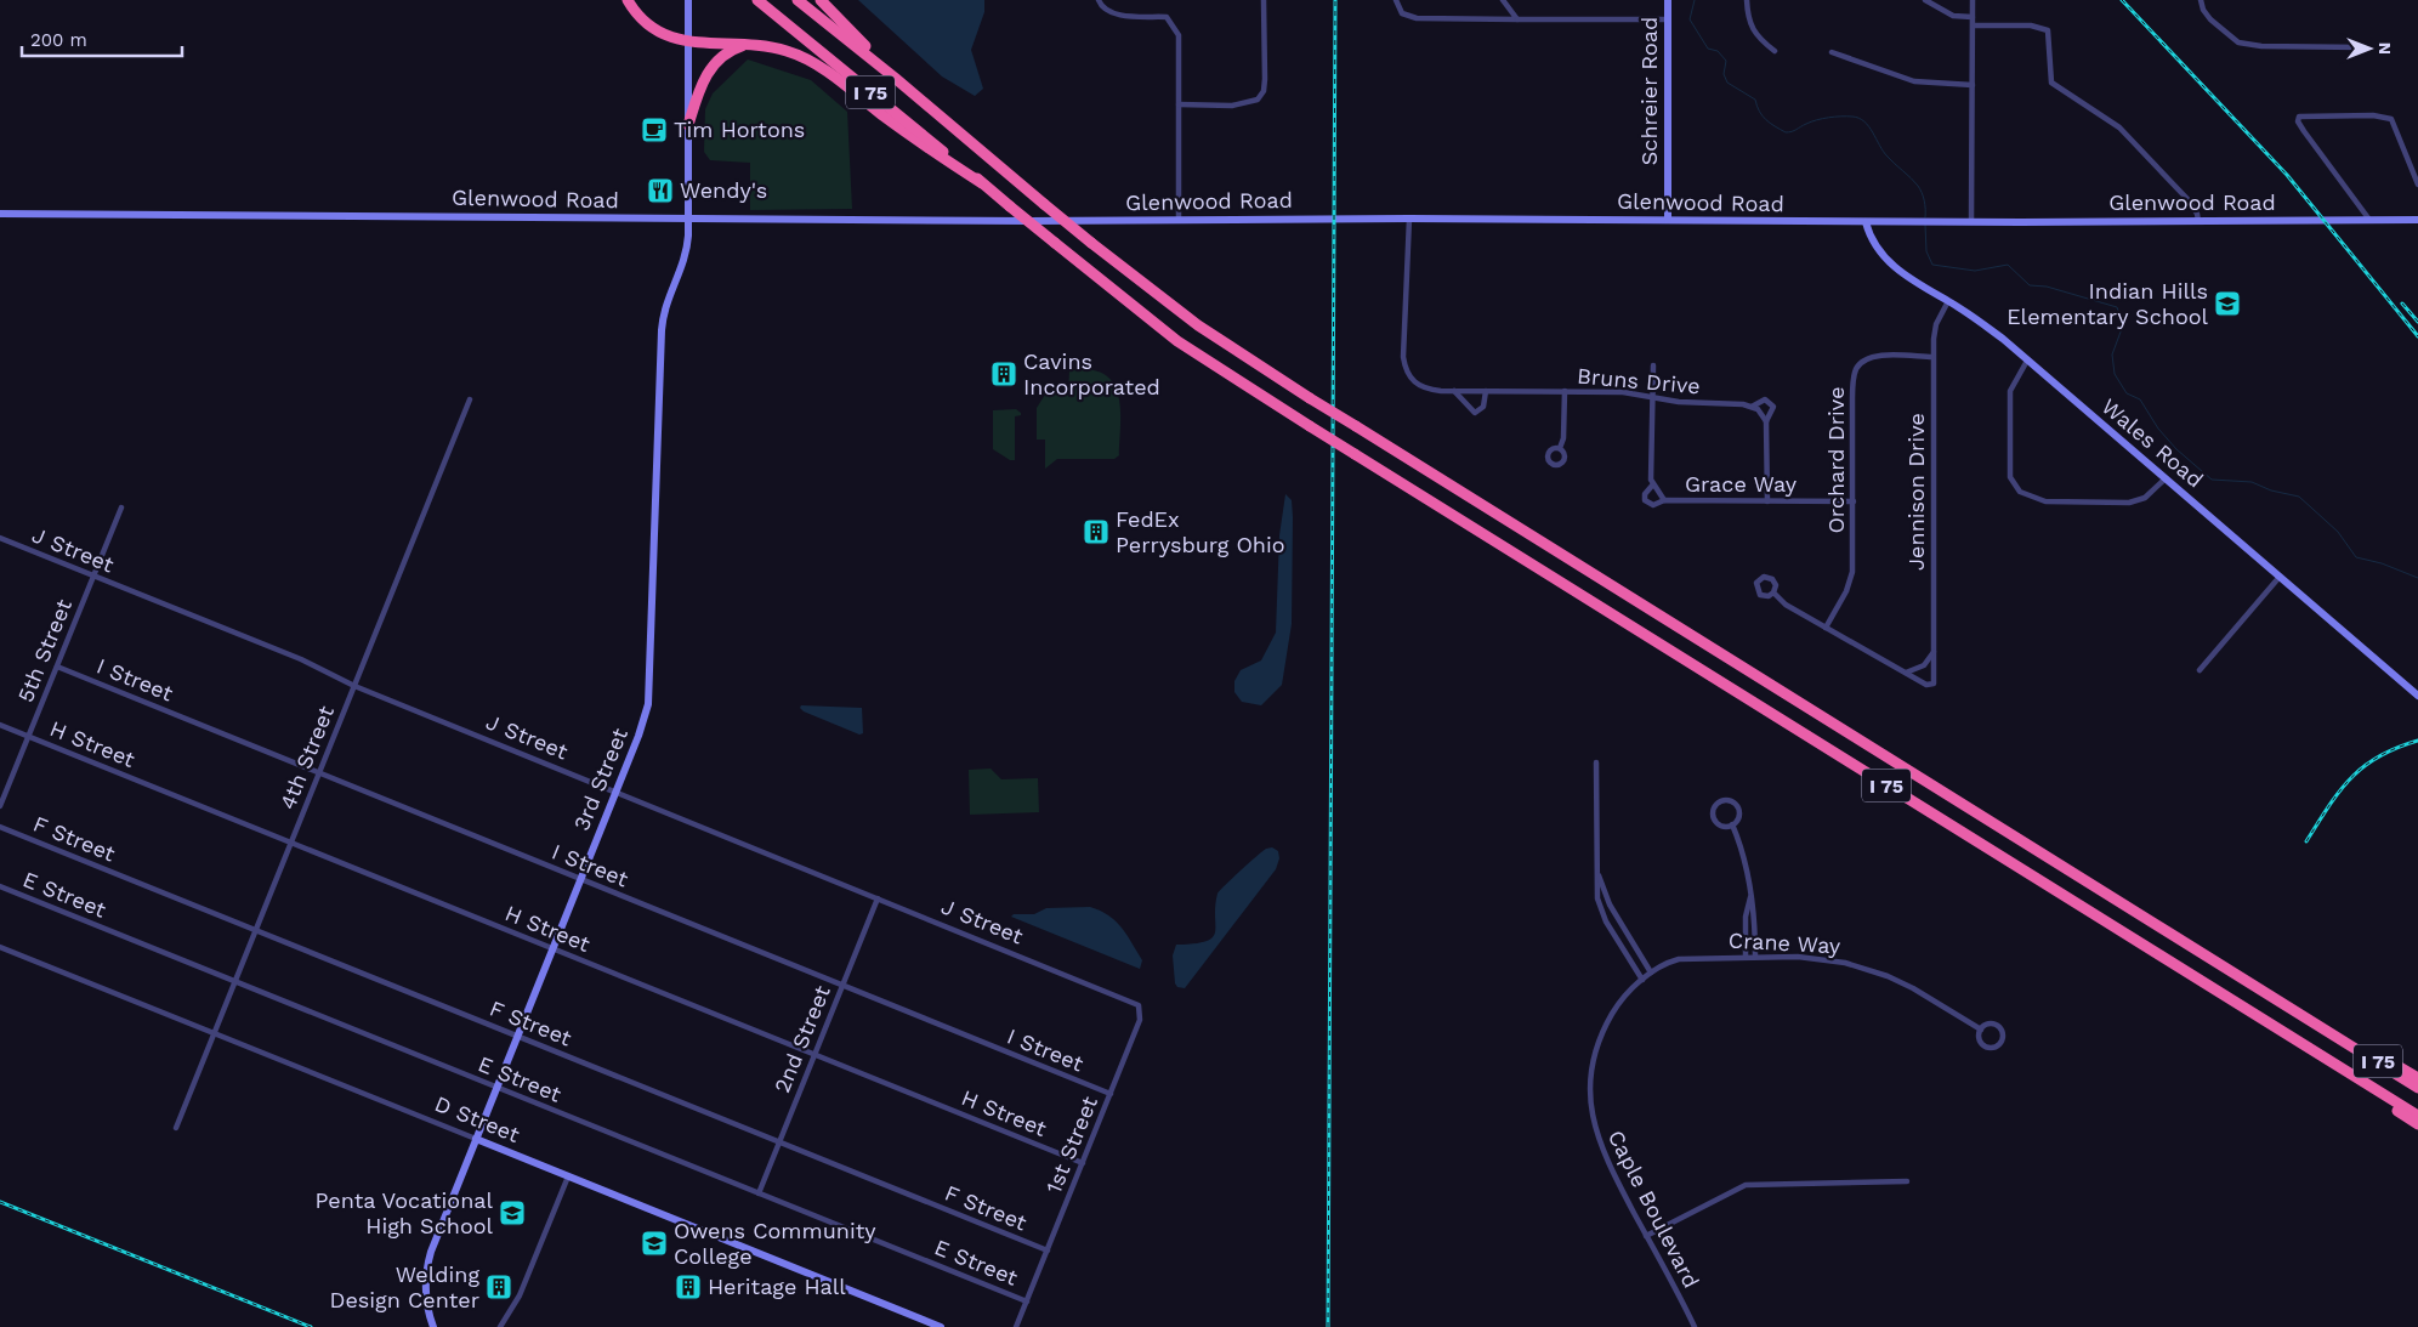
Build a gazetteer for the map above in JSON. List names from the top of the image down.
{
  "streets": {
    "highway": ["I 75"],
    "street": [
      "Schreier Road",
      "Glenwood Road",
      "Bruns Drive",
      "Wales Road",
      "Orchard Drive",
      "Grace Way",
      "Jennison Drive",
      "J Street",
      "5th Street",
      "I Street",
      "H Street",
      "4th Street",
      "3rd Street",
      "F Street",
      "E Street",
      "Crane Way",
      "2nd Street",
      "D Street",
      "1st Street",
      "Caple Boulevard"
    ]
  },
  "crossings": [
    ["Schreier Road", "Glenwood Road"],
    ["Glenwood Road", "Bruns Drive"],
    ["Glenwood Road", "Wales Road"],
    ["Glenwood Road", "3rd Street"],
    ["Bruns Drive", "Grace Way"],
    ["Wales Road", "Jennison Drive"],
    ["Orchard Drive", "Grace Way"],
    ["Orchard Drive", "Jennison Drive"],
    ["J Street", "5th Street"],
    ["J Street", "4th Street"],
    ["J Street", "3rd Street"],
    ["J Street", "2nd Street"],
    ["J Street", "1st Street"],
    ["5th Street", "I Street"],
    ["5th Street", "H Street"],
    ["I Street", "4th Street"],
    ["I Street", "3rd Street"],
    ["I Street", "2nd Street"],
    ["I Street", "1st Street"],
    ["H Street", "4th Street"],
    ["H Street", "3rd Street"],
    ["H Street", "2nd Street"],
    ["H Street", "1st Street"],
    ["4th Street", "F Street"],
    ["4th Street", "E Street"],
    ["4th Street", "D Street"],
    ["3rd Street", "F Street"],
    ["3rd Street", "E Street"],
    ["3rd Street", "D Street"],
    ["F Street", "2nd Street"],
    ["F Street", "1st Street"],
    ["E Street", "2nd Street"],
    ["E Street", "1st Street"],
    ["Crane Way", "Caple Boulevard"]
  ],
  "places": {
    "cafe": ["Tim Hortons"],
    "restaurant": ["Wendy's"],
    "school or university": ["Indian Hills Elementary School", "Penta Vocational High School", "Owens Community College"],
    "building": [
      "Cavins Incorporated",
      "FedEx Perrysburg Ohio",
      "Welding Design Center",
      "Heritage Hall"
    ]
  },
  "scale_bar": "200 m",
  "north": "right"
}
